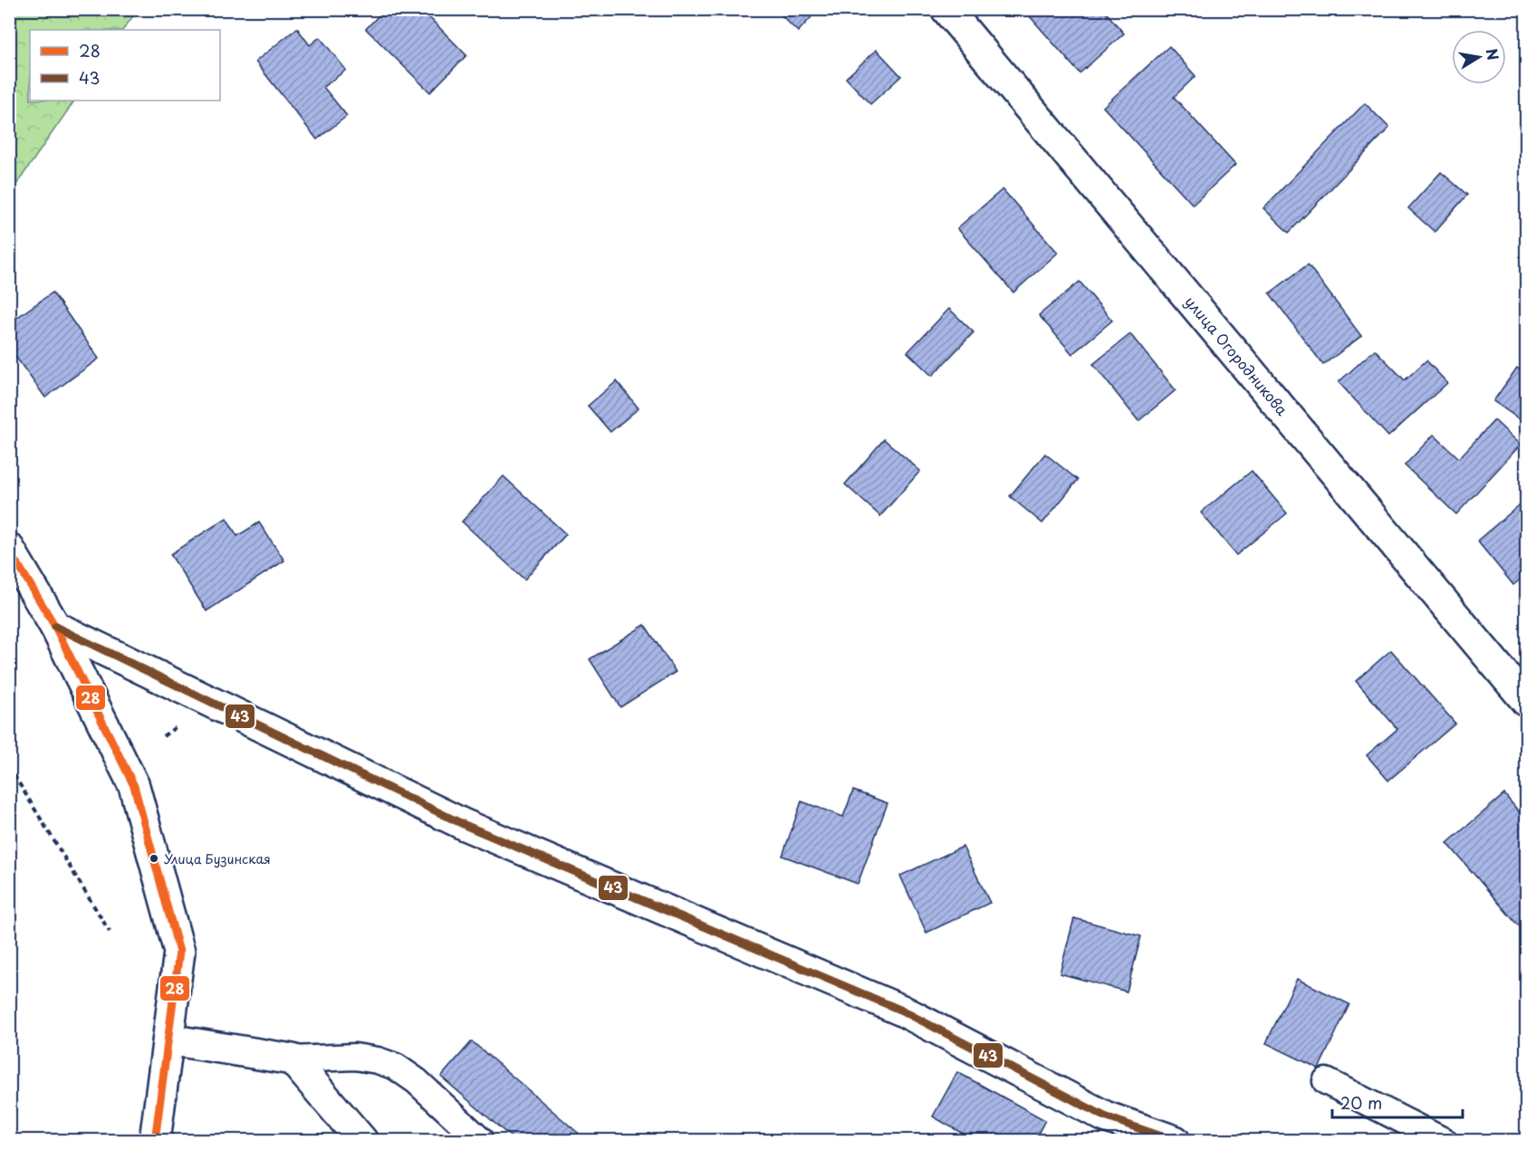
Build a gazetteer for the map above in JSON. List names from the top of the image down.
{
  "streets": {
    "main road": ["улица Огородникова"]
  },
  "places": ["Улица Бузинская"],
  "lines": ["transit line 28", "transit line 43"],
  "legend": ["28", "43"],
  "scale_bar": "20 m",
  "north": "right"
}
